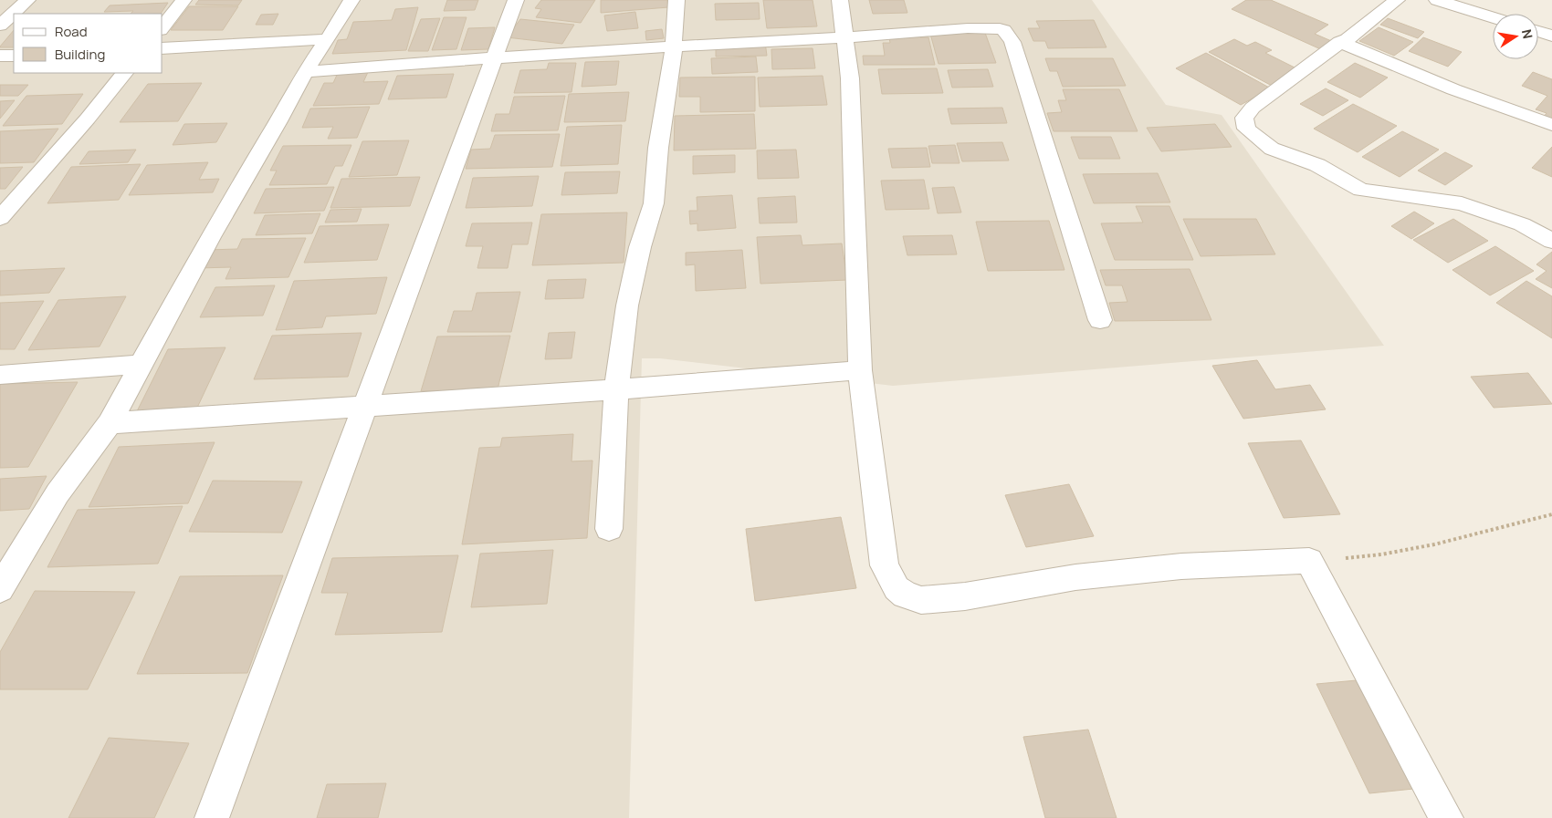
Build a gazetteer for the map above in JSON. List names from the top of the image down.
{
  "legend": ["Road", "Building"],
  "north": "right"
}
